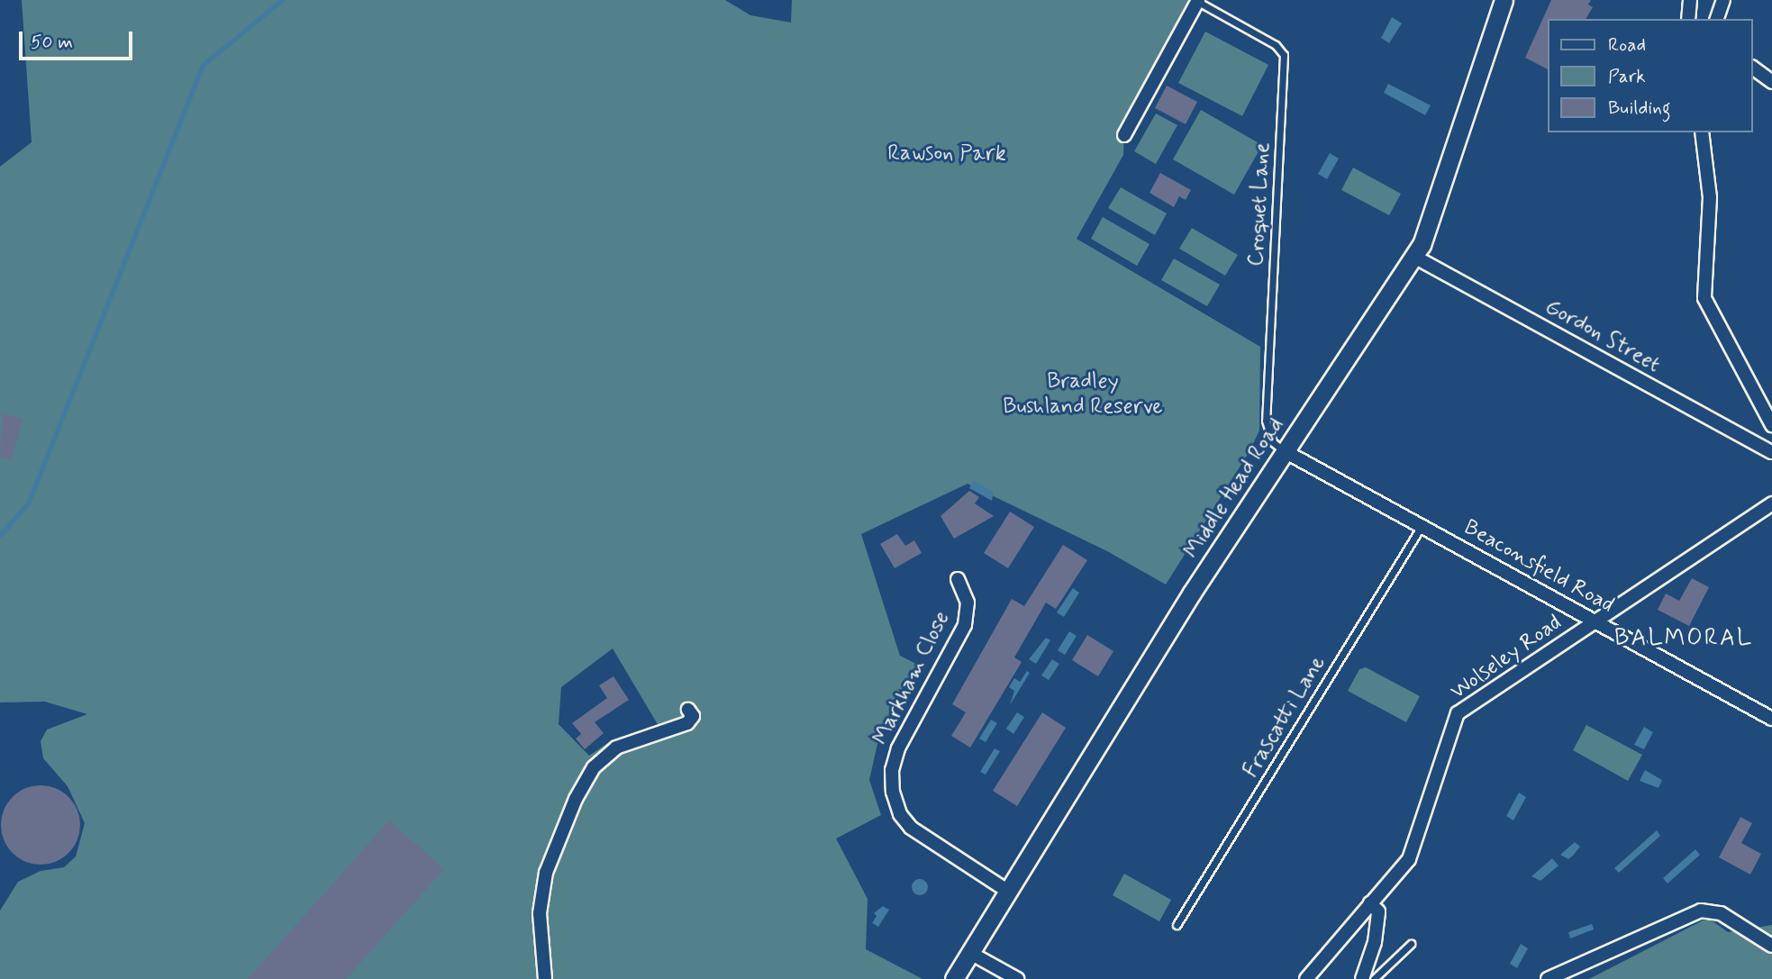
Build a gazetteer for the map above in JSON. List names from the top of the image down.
{
  "streets": {
    "street": [
      "Gordon Street",
      "Middle Head Road",
      "Beaconsfield Road",
      "Wolseley Road",
      "Markham Close"
    ],
    "lane": ["Croquet Lane", "Frascatti Lane"]
  },
  "crossings": [
    ["Croquet Lane", "Middle Head Road"],
    ["Croquet Lane", "Beaconsfield Road"],
    ["Gordon Street", "Middle Head Road"],
    ["Middle Head Road", "Beaconsfield Road"],
    ["Middle Head Road", "Markham Close"],
    ["Beaconsfield Road", "Wolseley Road"],
    ["Beaconsfield Road", "Frascatti Lane"]
  ],
  "districts": ["BALMORAL"],
  "parks": ["Rawson Park", "Bradley Bushland Reserve"],
  "legend": ["Road", "Park", "Building"],
  "scale_bar": "50 m"
}
